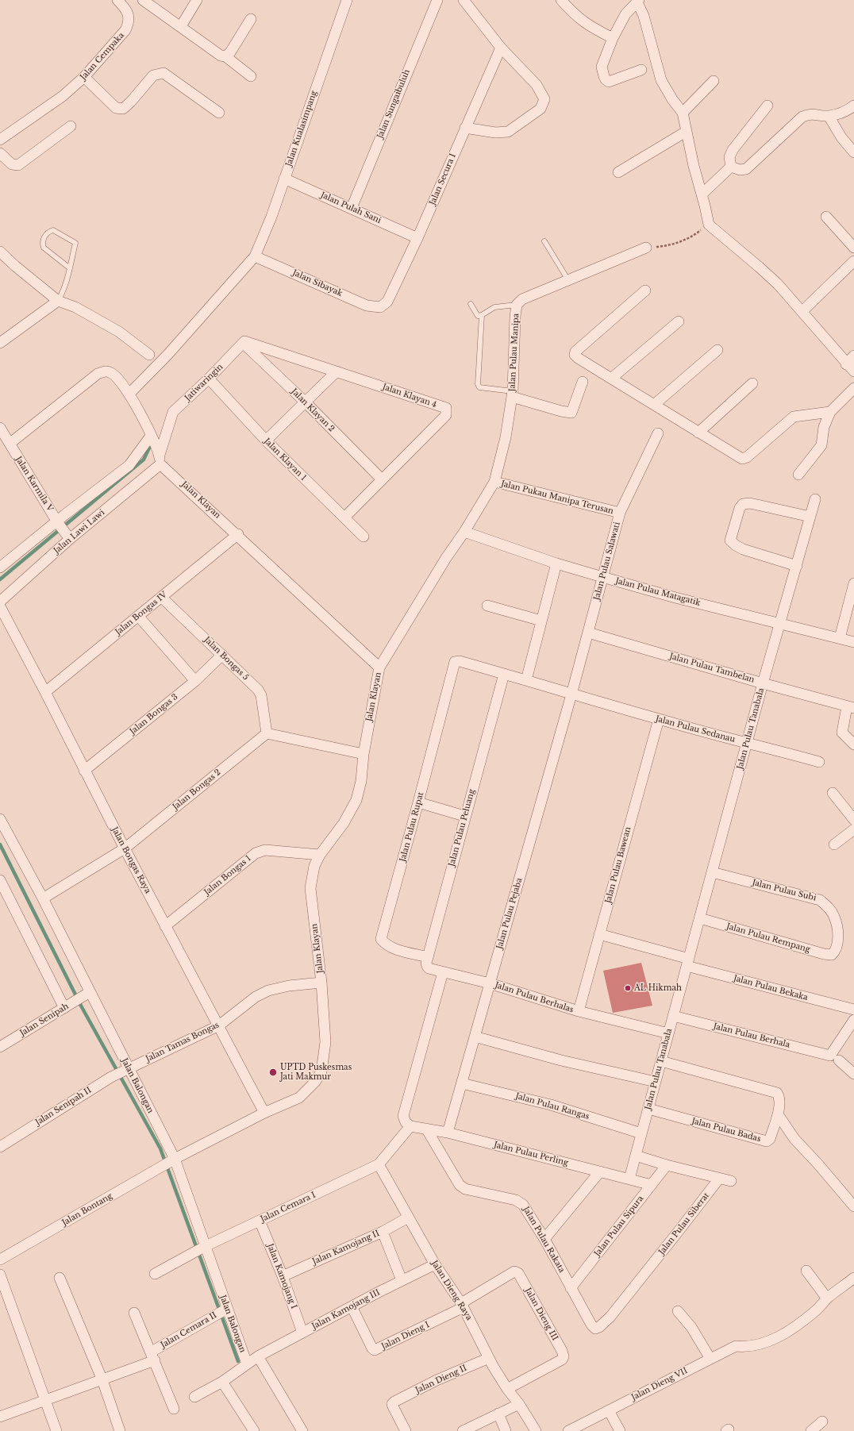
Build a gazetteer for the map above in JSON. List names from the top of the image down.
{
  "streets": {
    "street": [
      "Jalan Cempaka",
      "Jalan Sungaibuluh",
      "Jalan Kualasimpang",
      "Jalan Secura I",
      "Jalan Pulah Sani",
      "Jalan Sibayak",
      "Jalan Pulau Manipa",
      "Jatiwaringin",
      "Jalan Klayan 4",
      "Jalan Klayan 2",
      "Jalan Klayan 1",
      "Jalan Karmila V",
      "Jalan Pukau Manipa Terusan",
      "Jalan Klayan",
      "Jalan Lawi Lawi",
      "Jalan Pulau Salawati",
      "Jalan Pulau Matagatik",
      "Jalan Bongas IV",
      "Jalan Bongas 5",
      "Jalan Pulau Tambelan",
      "Jalan Bongas 3",
      "Jalan Pulau Tanabala",
      "Jalan Pulau Sedanau",
      "Jalan Bongas 2",
      "Jalan Pulau Rupat",
      "Jalan Pulau Peluang",
      "Jalan Bongas Raya",
      "Jalan Pulau Bawean",
      "Jalan Bongas 1",
      "Jalan Pulau Subi",
      "Jalan Pulau Pejaba",
      "Jalan Pulau Rempang",
      "Jalan Pulau Bekaka",
      "Jalan Pulau Berhalas",
      "Jalan Senipah",
      "Jalan Pulau Berhala",
      "Jalan Tamas Bongas",
      "Jalan Balongan",
      "Jalan Senipah II",
      "Jalan Pulau Rangas",
      "Jalan Pulau Badas",
      "Jalan Pulau Perling",
      "Jalan Cemara I",
      "Jalan Bontang",
      "Jalan Pulau Siberat",
      "Jalan Pulau Sipura",
      "Jalan Pulau Rakata",
      "Jalan Kamojang II",
      "Jalan Kamojang I",
      "Jalan Dieng Raya",
      "Jalan Kamojang III",
      "Jalan Dieng III",
      "Jalan Cemara II",
      "Jalan Dieng I",
      "Jalan Dieng II",
      "Jalan Dieng VII"
    ]
  },
  "crossings": [
    ["Jalan Sungaibuluh", "Jalan Pulah Sani"],
    ["Jalan Kualasimpang", "Jalan Pulah Sani"],
    ["Jalan Kualasimpang", "Jalan Sibayak"],
    ["Jalan Secura I", "Jalan Pulah Sani"],
    ["Jalan Secura I", "Jalan Sibayak"],
    ["Jalan Pulau Manipa", "Jalan Pukau Manipa Terusan"],
    ["Jalan Pulau Manipa", "Jalan Klayan"],
    ["Jalan Pulau Manipa", "Jalan Pulau Matagatik"],
    ["Jatiwaringin", "Jalan Klayan 4"],
    ["Jatiwaringin", "Jalan Klayan 2"],
    ["Jatiwaringin", "Jalan Klayan 1"],
    ["Jatiwaringin", "Jalan Klayan"],
    ["Jatiwaringin", "Jalan Lawi Lawi"],
    ["Jalan Klayan 4", "Jalan Klayan 2"],
    ["Jalan Klayan 4", "Jalan Klayan 1"],
    ["Jalan Karmila V", "Jalan Lawi Lawi"],
    ["Jalan Pukau Manipa Terusan", "Jalan Pulau Salawati"],
    ["Jalan Klayan", "Jalan Lawi Lawi"],
    ["Jalan Klayan", "Jalan Pulau Matagatik"],
    ["Jalan Klayan", "Jalan Bongas IV"],
    ["Jalan Klayan", "Jalan Bongas Raya"],
    ["Jalan Klayan", "Jalan Bongas 1"],
    ["Jalan Klayan", "Jalan Tamas Bongas"],
    ["Jalan Klayan", "Jalan Balongan"],
    ["Jalan Klayan", "Jalan Bontang"],
    ["Jalan Pulau Salawati", "Jalan Pulau Matagatik"],
    ["Jalan Pulau Salawati", "Jalan Pulau Tambelan"],
    ["Jalan Pulau Salawati", "Jalan Pulau Sedanau"],
    ["Jalan Pulau Salawati", "Jalan Pulau Pejaba"],
    ["Jalan Pulau Matagatik", "Jalan Pulau Tanabala"],
    ["Jalan Bongas IV", "Jalan Bongas 5"],
    ["Jalan Bongas IV", "Jalan Bongas Raya"],
    ["Jalan Bongas 5", "Jalan Bongas 3"],
    ["Jalan Bongas 5", "Jalan Bongas 2"],
    ["Jalan Pulau Tambelan", "Jalan Pulau Tanabala"],
    ["Jalan Bongas 3", "Jalan Bongas Raya"],
    ["Jalan Pulau Tanabala", "Jalan Pulau Sedanau"],
    ["Jalan Pulau Tanabala", "Jalan Pulau Subi"],
    ["Jalan Pulau Tanabala", "Jalan Pulau Rempang"],
    ["Jalan Pulau Tanabala", "Jalan Pulau Bekaka"],
    ["Jalan Pulau Tanabala", "Jalan Pulau Berhala"],
    ["Jalan Pulau Tanabala", "Jalan Pulau Rangas"],
    ["Jalan Pulau Tanabala", "Jalan Pulau Badas"],
    ["Jalan Pulau Tanabala", "Jalan Pulau Perling"],
    ["Jalan Pulau Sedanau", "Jalan Pulau Rupat"],
    ["Jalan Pulau Sedanau", "Jalan Pulau Peluang"],
    ["Jalan Pulau Sedanau", "Jalan Pulau Bawean"],
    ["Jalan Pulau Sedanau", "Jalan Pulau Pejaba"],
    ["Jalan Bongas 2", "Jalan Bongas Raya"],
    ["Jalan Bongas 2", "Jalan Balongan"],
    ["Jalan Pulau Rupat", "Jalan Pulau Peluang"],
    ["Jalan Bongas Raya", "Jalan Bongas 1"],
    ["Jalan Bongas Raya", "Jalan Tamas Bongas"],
    ["Jalan Pulau Bawean", "Jalan Pulau Berhalas"],
    ["Jalan Pulau Subi", "Jalan Pulau Rempang"],
    ["Jalan Pulau Pejaba", "Jalan Pulau Berhalas"],
    ["Jalan Pulau Pejaba", "Jalan Pulau Rangas"],
    ["Jalan Pulau Pejaba", "Jalan Pulau Perling"],
    ["Jalan Senipah", "Jalan Balongan"],
    ["Jalan Tamas Bongas", "Jalan Balongan"],
    ["Jalan Tamas Bongas", "Jalan Senipah II"],
    ["Jalan Balongan", "Jalan Senipah II"],
    ["Jalan Balongan", "Jalan Cemara I"],
    ["Jalan Balongan", "Jalan Bontang"],
    ["Jalan Balongan", "Jalan Kamojang III"],
    ["Jalan Balongan", "Jalan Cemara II"],
    ["Jalan Pulau Perling", "Jalan Cemara I"],
    ["Jalan Pulau Perling", "Jalan Pulau Sipura"],
    ["Jalan Pulau Perling", "Jalan Pulau Rakata"],
    ["Jalan Cemara I", "Jalan Kamojang I"],
    ["Jalan Cemara I", "Jalan Dieng Raya"],
    ["Jalan Pulau Siberat", "Jalan Pulau Rakata"],
    ["Jalan Pulau Sipura", "Jalan Pulau Rakata"],
    ["Jalan Kamojang II", "Jalan Kamojang I"],
    ["Jalan Kamojang II", "Jalan Dieng Raya"],
    ["Jalan Kamojang I", "Jalan Kamojang III"],
    ["Jalan Dieng Raya", "Jalan Kamojang III"],
    ["Jalan Dieng Raya", "Jalan Dieng III"],
    ["Jalan Dieng Raya", "Jalan Dieng I"],
    ["Jalan Dieng Raya", "Jalan Dieng II"],
    ["Jalan Kamojang III", "Jalan Dieng I"],
    ["Jalan Dieng III", "Jalan Dieng I"]
  ],
  "places": ["AL Hikmah", "UPTD Puskesmas Jati Makmur"]
}
